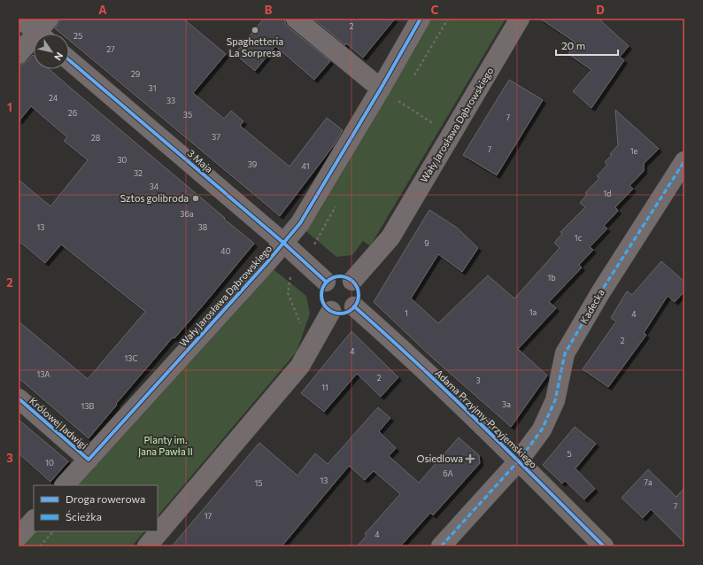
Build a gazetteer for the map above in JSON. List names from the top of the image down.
{
  "streets": {
    "street": [
      "Wały Jarosława Dąbrowskiego",
      "3 Maja",
      "Kadecka",
      "Adama Przyjmy-Przyjemskiego",
      "Królowej Jadwigi"
    ]
  },
  "crossings": [
    ["Wały Jarosława Dąbrowskiego", "3 Maja"],
    ["Wały Jarosława Dąbrowskiego", "Adama Przyjmy-Przyjemskiego"],
    ["Wały Jarosława Dąbrowskiego", "Królowej Jadwigi"],
    ["3 Maja", "Adama Przyjmy-Przyjemskiego"],
    ["Kadecka", "Adama Przyjmy-Przyjemskiego"]
  ],
  "parks": ["Planty im. Jana Pawła II"],
  "places": {
    "other": ["Spaghetteria La Sorpresa", "Sztos golibroda"],
    "health": ["Osiedlowa"]
  },
  "house_numbers": [
    "2",
    "25",
    "27",
    "29",
    "31",
    "24",
    "33",
    "26",
    "35",
    "7",
    "37",
    "28",
    "7",
    "1e",
    "30",
    "39",
    "41",
    "32",
    "34",
    "1d",
    "36a",
    "13",
    "38",
    "1c",
    "9",
    "40",
    "1b",
    "1a",
    "1",
    "4",
    "2",
    "4",
    "13C",
    "13A",
    "2",
    "3",
    "11",
    "3a",
    "13B",
    "5",
    "10",
    "6A",
    "13",
    "7a",
    "15",
    "7",
    "17",
    "4"
  ],
  "legend": ["Droga rowerowa", "Ścieżka"],
  "scale_bar": "20 m",
  "north": "bottom right",
  "grid": {
    "columns": [
      "A",
      "B",
      "C",
      "D"
    ],
    "rows": ["1", "2", "3"]
  }
}
